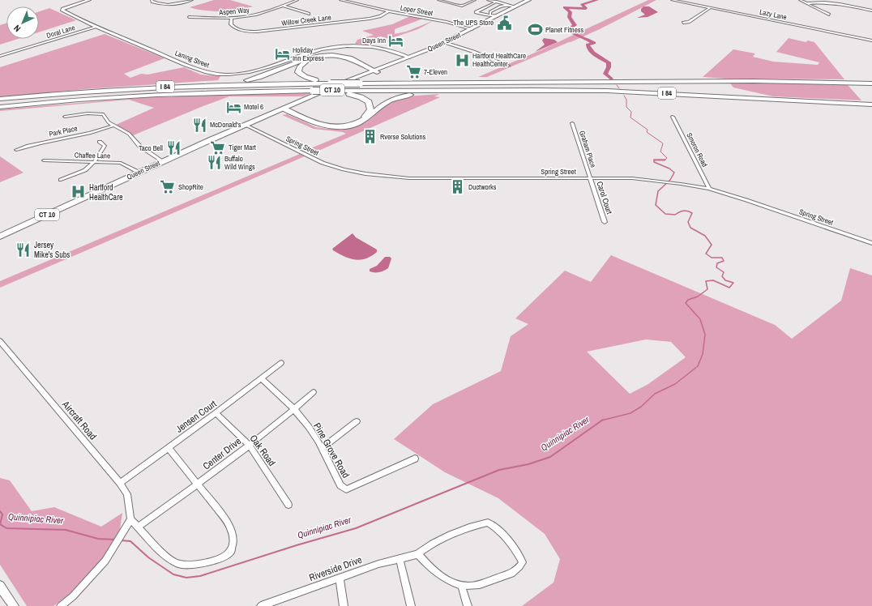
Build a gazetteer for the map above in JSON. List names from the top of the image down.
{
  "streets": {
    "highway": ["Queen Street", "I 84", "CT 10"],
    "street": [
      "Loper Street",
      "Aspen Way",
      "Lazy Lane",
      "Willow Creek Lane",
      "Doral Lane",
      "Laning Street",
      "Park Place",
      "Spring Street",
      "Graham Place",
      "Smoron Road",
      "Chaffee Lane",
      "Carol Court",
      "Jensen Court",
      "Aircraft Road",
      "Oak Road",
      "Pine Grove Road",
      "Center Drive",
      "Riverside Drive"
    ]
  },
  "crossings": [
    ["Loper Street", "Willow Creek Lane"],
    ["Loper Street", "Queen Street"],
    ["Aspen Way", "Willow Creek Lane"],
    ["Doral Lane", "Laning Street"],
    ["Queen Street", "Laning Street"],
    ["Queen Street", "Spring Street"],
    ["Queen Street", "Chaffee Lane"],
    ["Spring Street", "Graham Place"],
    ["Spring Street", "Smoron Road"],
    ["Spring Street", "Carol Court"],
    ["Graham Place", "Carol Court"],
    ["Jensen Court", "Aircraft Road"],
    ["Jensen Court", "Oak Road"],
    ["Jensen Court", "Pine Grove Road"],
    ["Oak Road", "Center Drive"],
    ["Pine Grove Road", "Center Drive"]
  ],
  "water": ["Quinnipiac River"],
  "places": {
    "public building": ["The UPS Store"],
    "sports": ["Planet Fitness"],
    "hotel": ["Days Inn", "Holiday Inn Express", "Motel 6"],
    "hospital": ["Hartford HealthCare HealthCenter", "Hartford HealthCare"],
    "supermarket": ["7-Eleven", "Tiger Mart", "ShopRite"],
    "restaurant": [
      "McDonald's",
      "Taco Bell",
      "Buffalo Wild Wings",
      "Jersey Mike's Subs"
    ],
    "building": ["Rverse Solutions", "Ductworks"]
  },
  "north": "bottom left"
}
